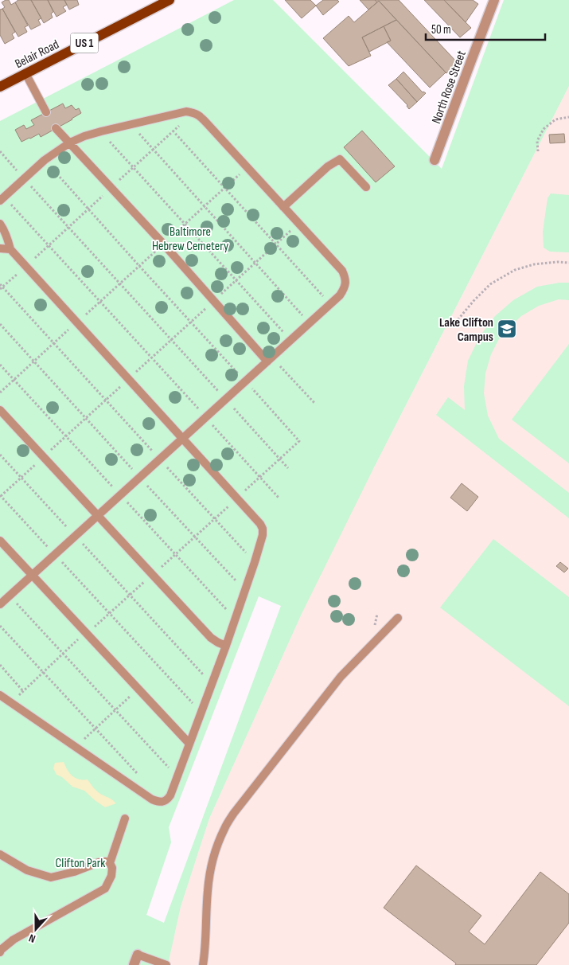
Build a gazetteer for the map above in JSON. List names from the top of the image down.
{
  "streets": {
    "main road": ["US 1", "Belair Road"],
    "street": ["North Rose Street"]
  },
  "parks": ["Baltimore Hebrew Cemetery", "Clifton Park"],
  "places": {
    "school or university": ["Lake Clifton Campus"]
  },
  "scale_bar": "50 m",
  "north": "bottom"
}
